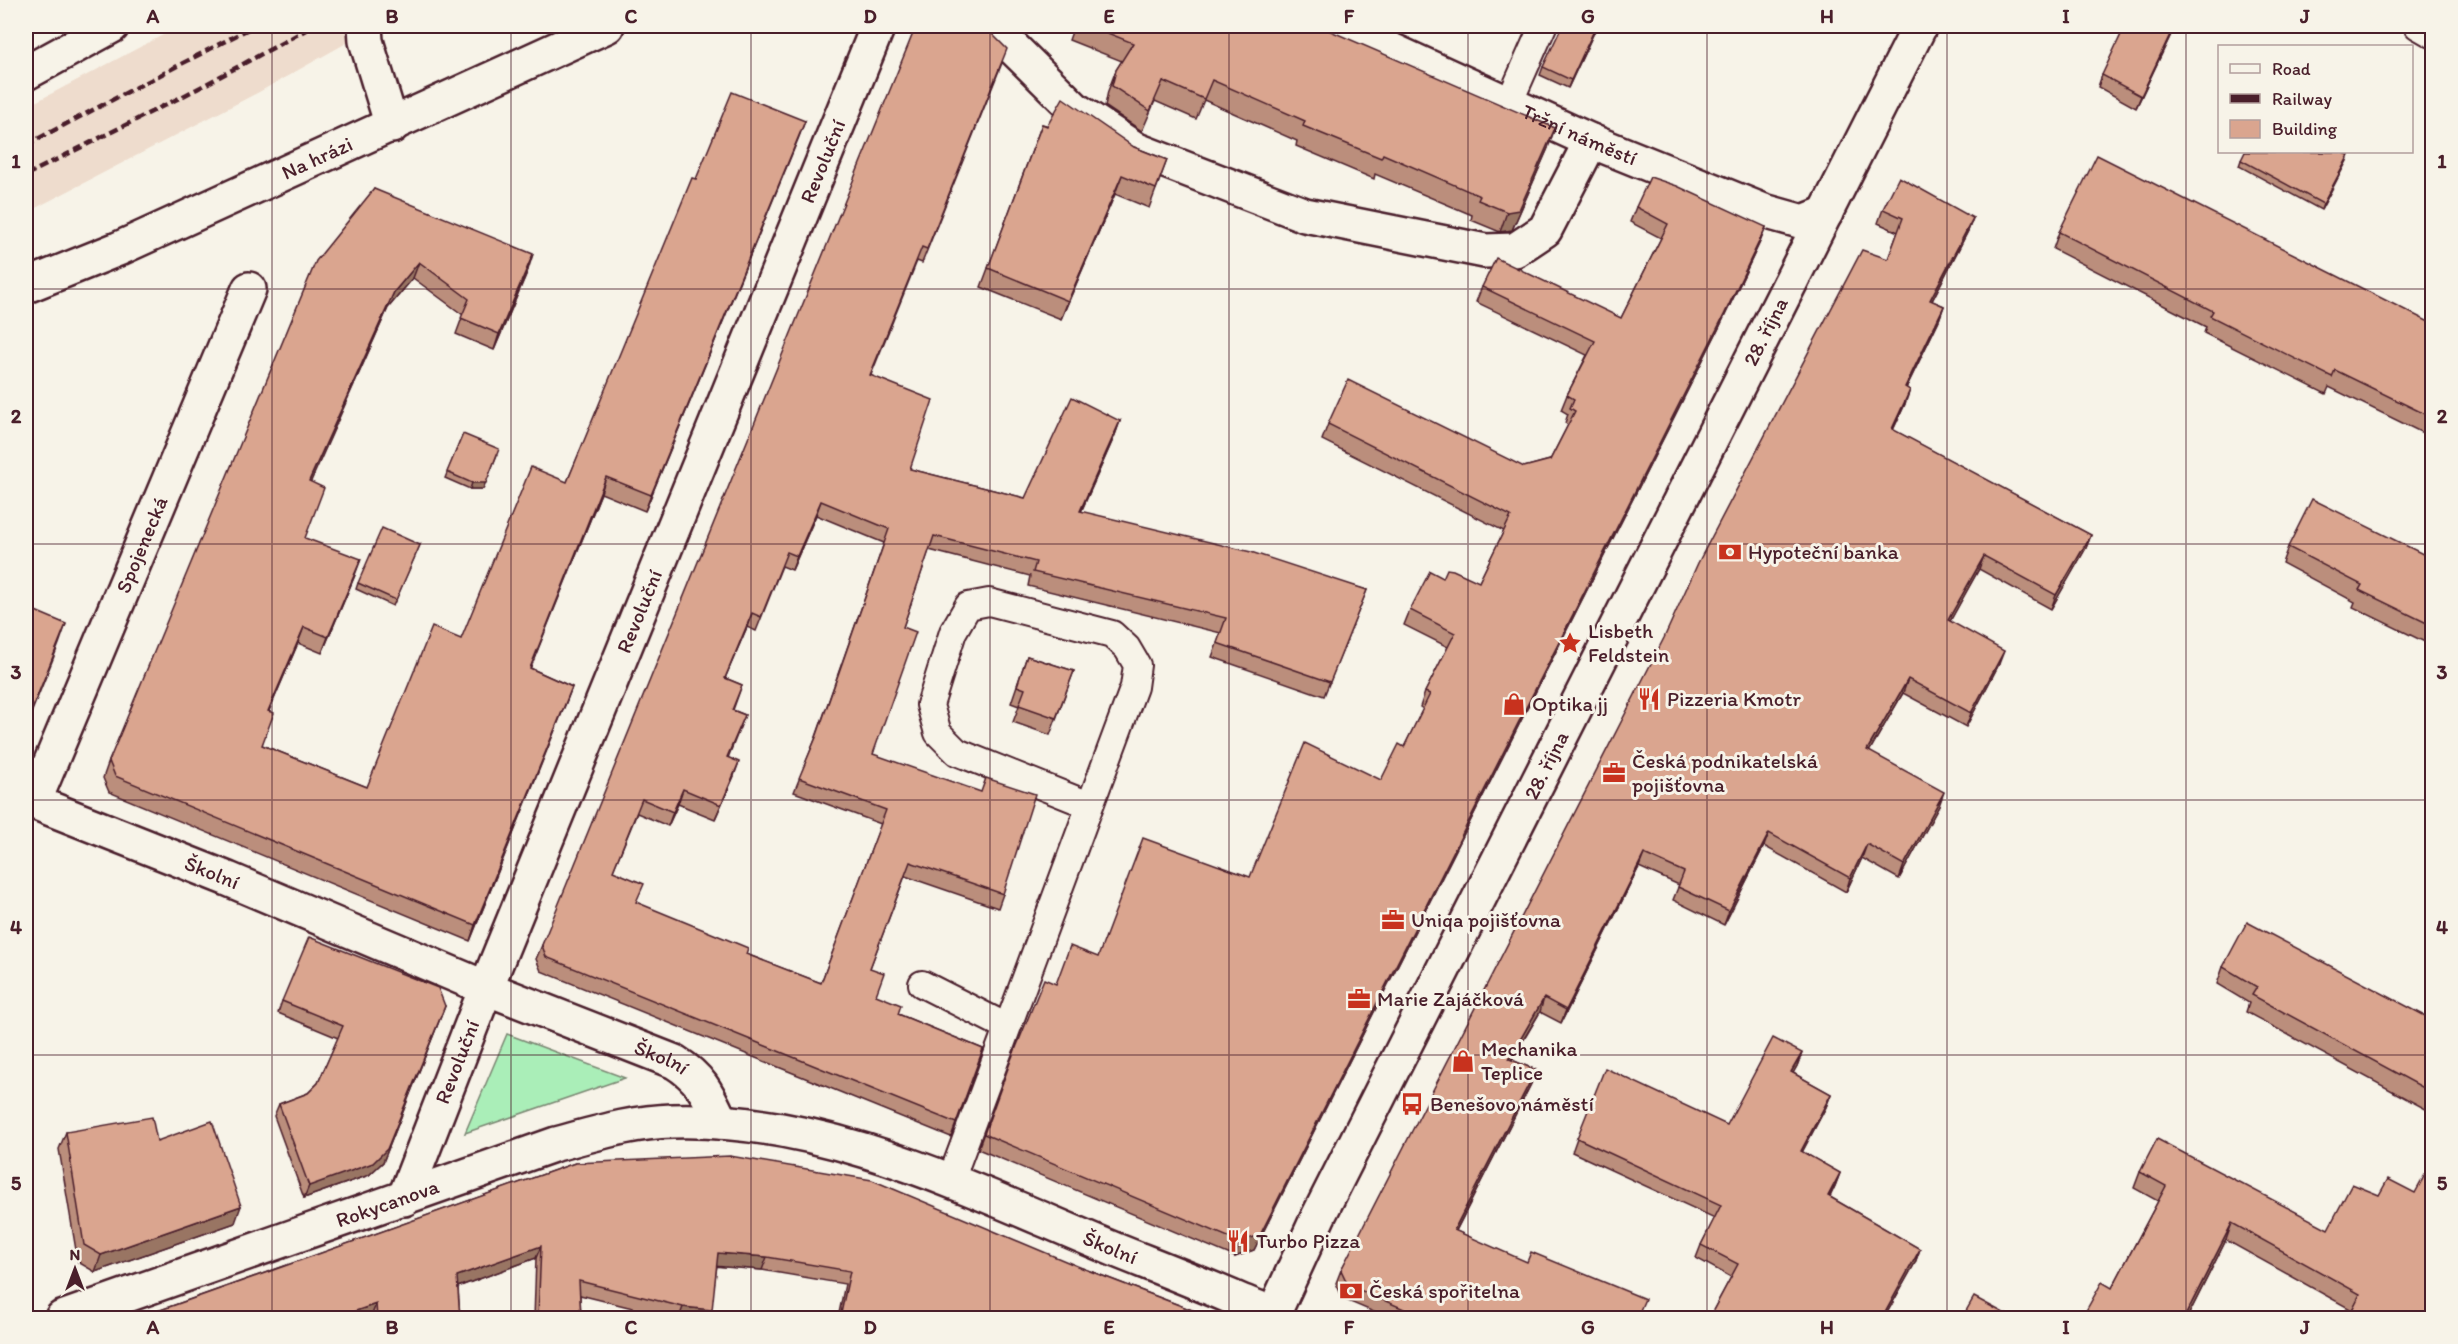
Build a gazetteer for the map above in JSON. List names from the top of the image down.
{
  "streets": {
    "street": [
      "Tržní náměstí",
      "Na hrázi",
      "Revoluční",
      "28. října",
      "Spojenecká",
      "Školní",
      "Rokycanova"
    ]
  },
  "crossings": [
    ["Tržní náměstí", "28. října"],
    ["Revoluční", "Školní"],
    ["Revoluční", "Rokycanova"],
    ["28. října", "Školní"],
    ["Spojenecká", "Školní"],
    ["Školní", "Rokycanova"]
  ],
  "places": {
    "bank": ["Hypoteční banka", "Česká spořitelna"],
    "place": ["Lisbeth Feldstein"],
    "restaurant": ["Pizzeria Kmotr", "Turbo Pizza"],
    "shop": ["Optika jj", "Mechanika Teplice"],
    "office": ["Česká podnikatelská pojišťovna", "Uniqa pojišťovna", "Marie Zajáčková"],
    "bus stop": ["Benešovo náměstí"]
  },
  "legend": ["Road", "Railway", "Building"],
  "north": "top",
  "grid": {
    "columns": [
      "A",
      "B",
      "C",
      "D",
      "E",
      "F",
      "G",
      "H",
      "I",
      "J"
    ],
    "rows": [
      "1",
      "2",
      "3",
      "4",
      "5"
    ]
  }
}
